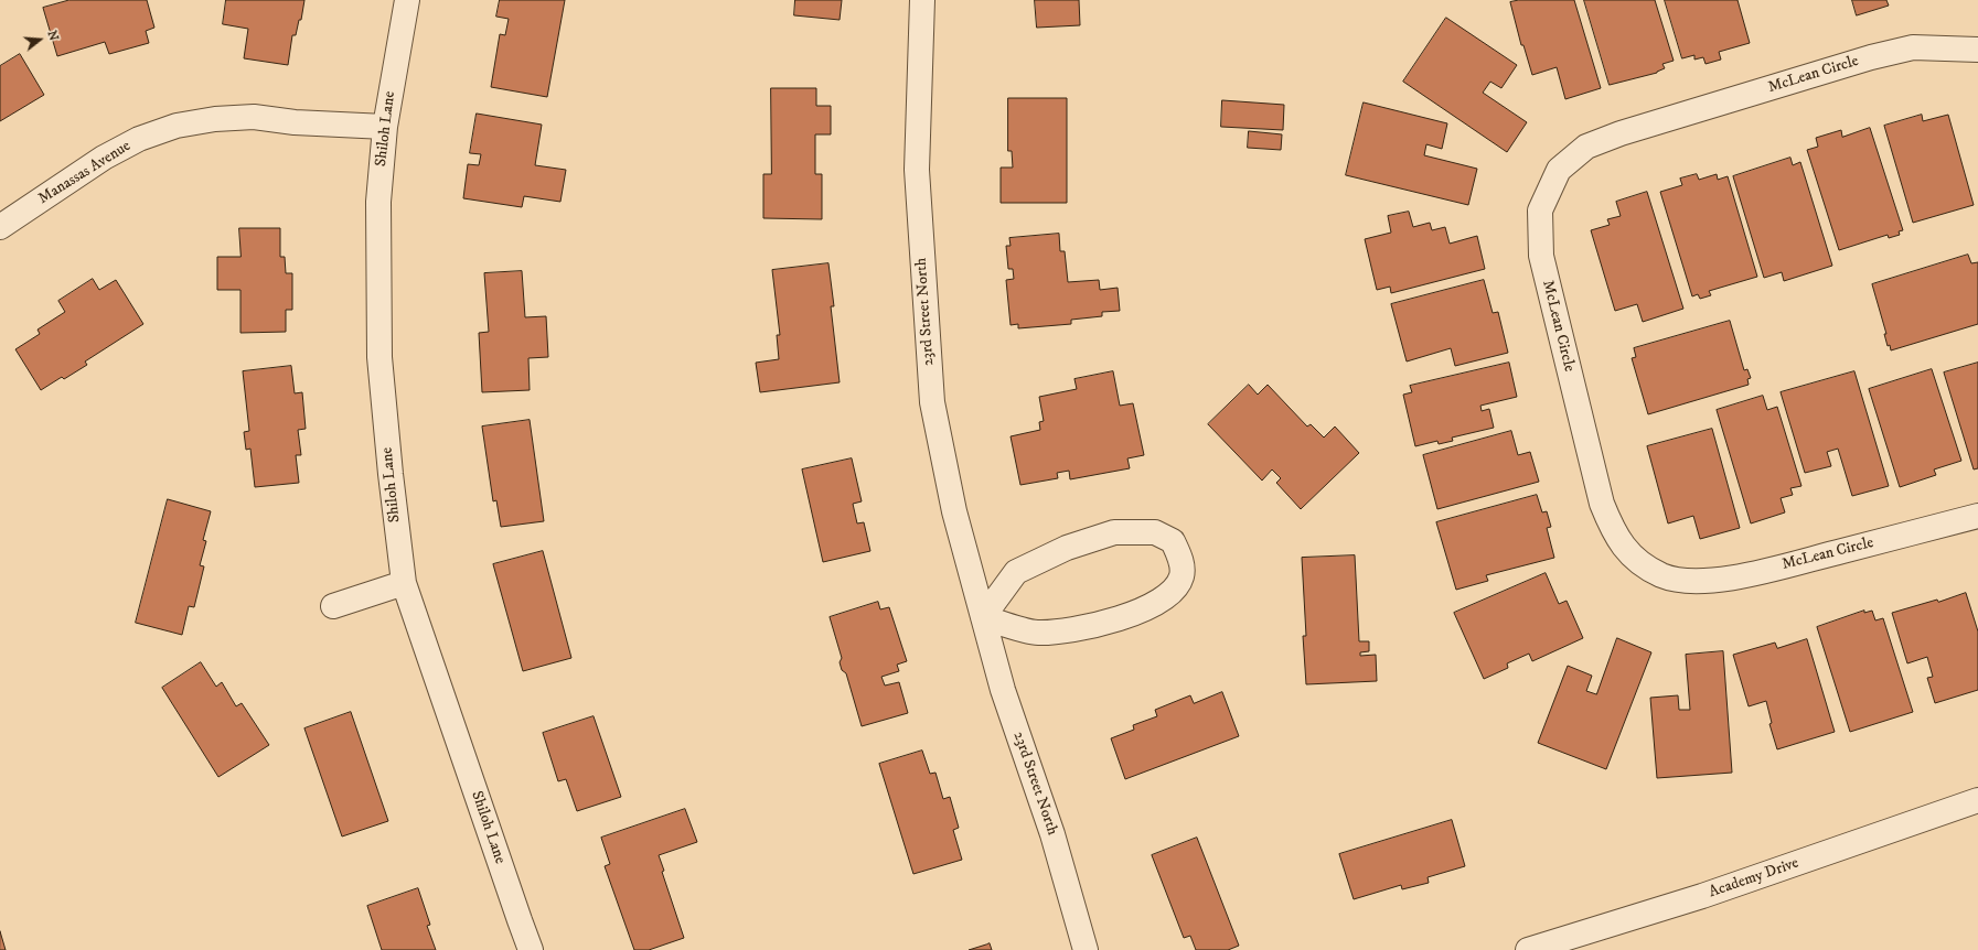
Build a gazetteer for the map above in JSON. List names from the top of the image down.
{
  "streets": {
    "street": [
      "McLean Circle",
      "Shiloh Lane",
      "Manassas Avenue",
      "23rd Street North",
      "Academy Drive"
    ]
  },
  "crossings": [
    ["Shiloh Lane", "Manassas Avenue"]
  ],
  "north": "right"
}
